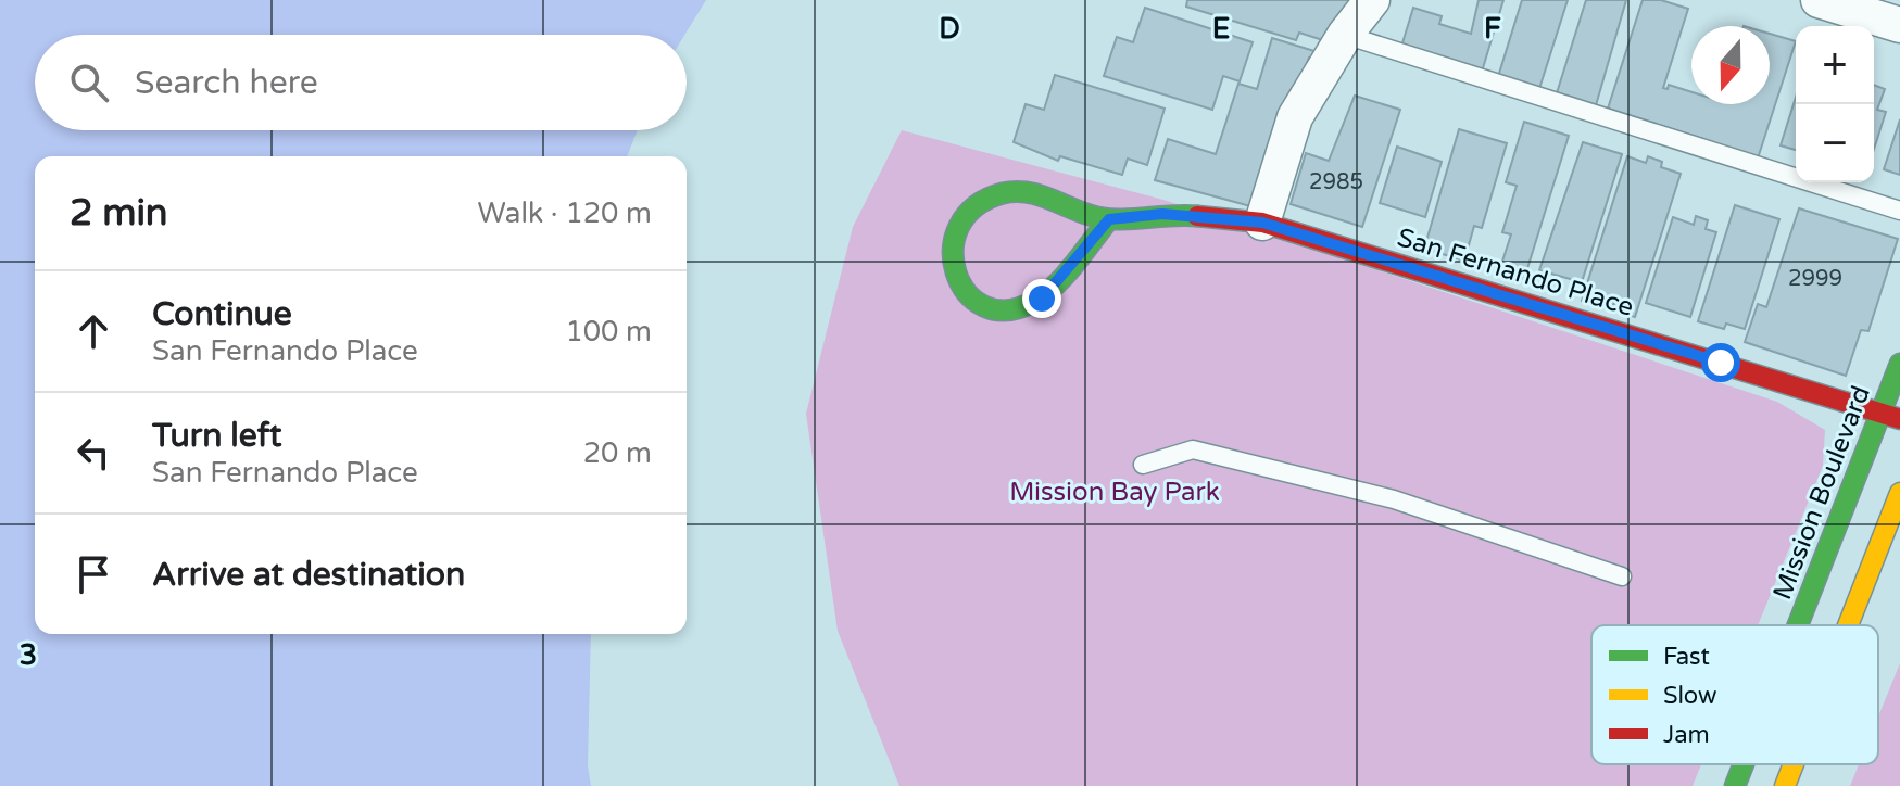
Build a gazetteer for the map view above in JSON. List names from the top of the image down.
{
  "streets": {
    "street": ["San Fernando Place", "Mission Boulevard"]
  },
  "crossings": [
    ["San Fernando Place", "Mission Boulevard"]
  ],
  "parks": ["Mission Bay Park"],
  "house_numbers": ["2985", "2999"],
  "legend": ["Fast", "Slow", "Jam"],
  "north": "bottom",
  "page": {
    "map_buttons": ["+", "−"],
    "search": "Search here",
    "heading": ["2 min", "Walk · 120 m"],
    "list": [
      ["Continue", "San Fernando Place", "100 m"],
      ["Turn left", "San Fernando Place", "20 m"],
      "Arrive at destination"
    ]
  },
  "grid": {
    "columns": ["D", "E", "F"],
    "rows": ["3"]
  }
}
